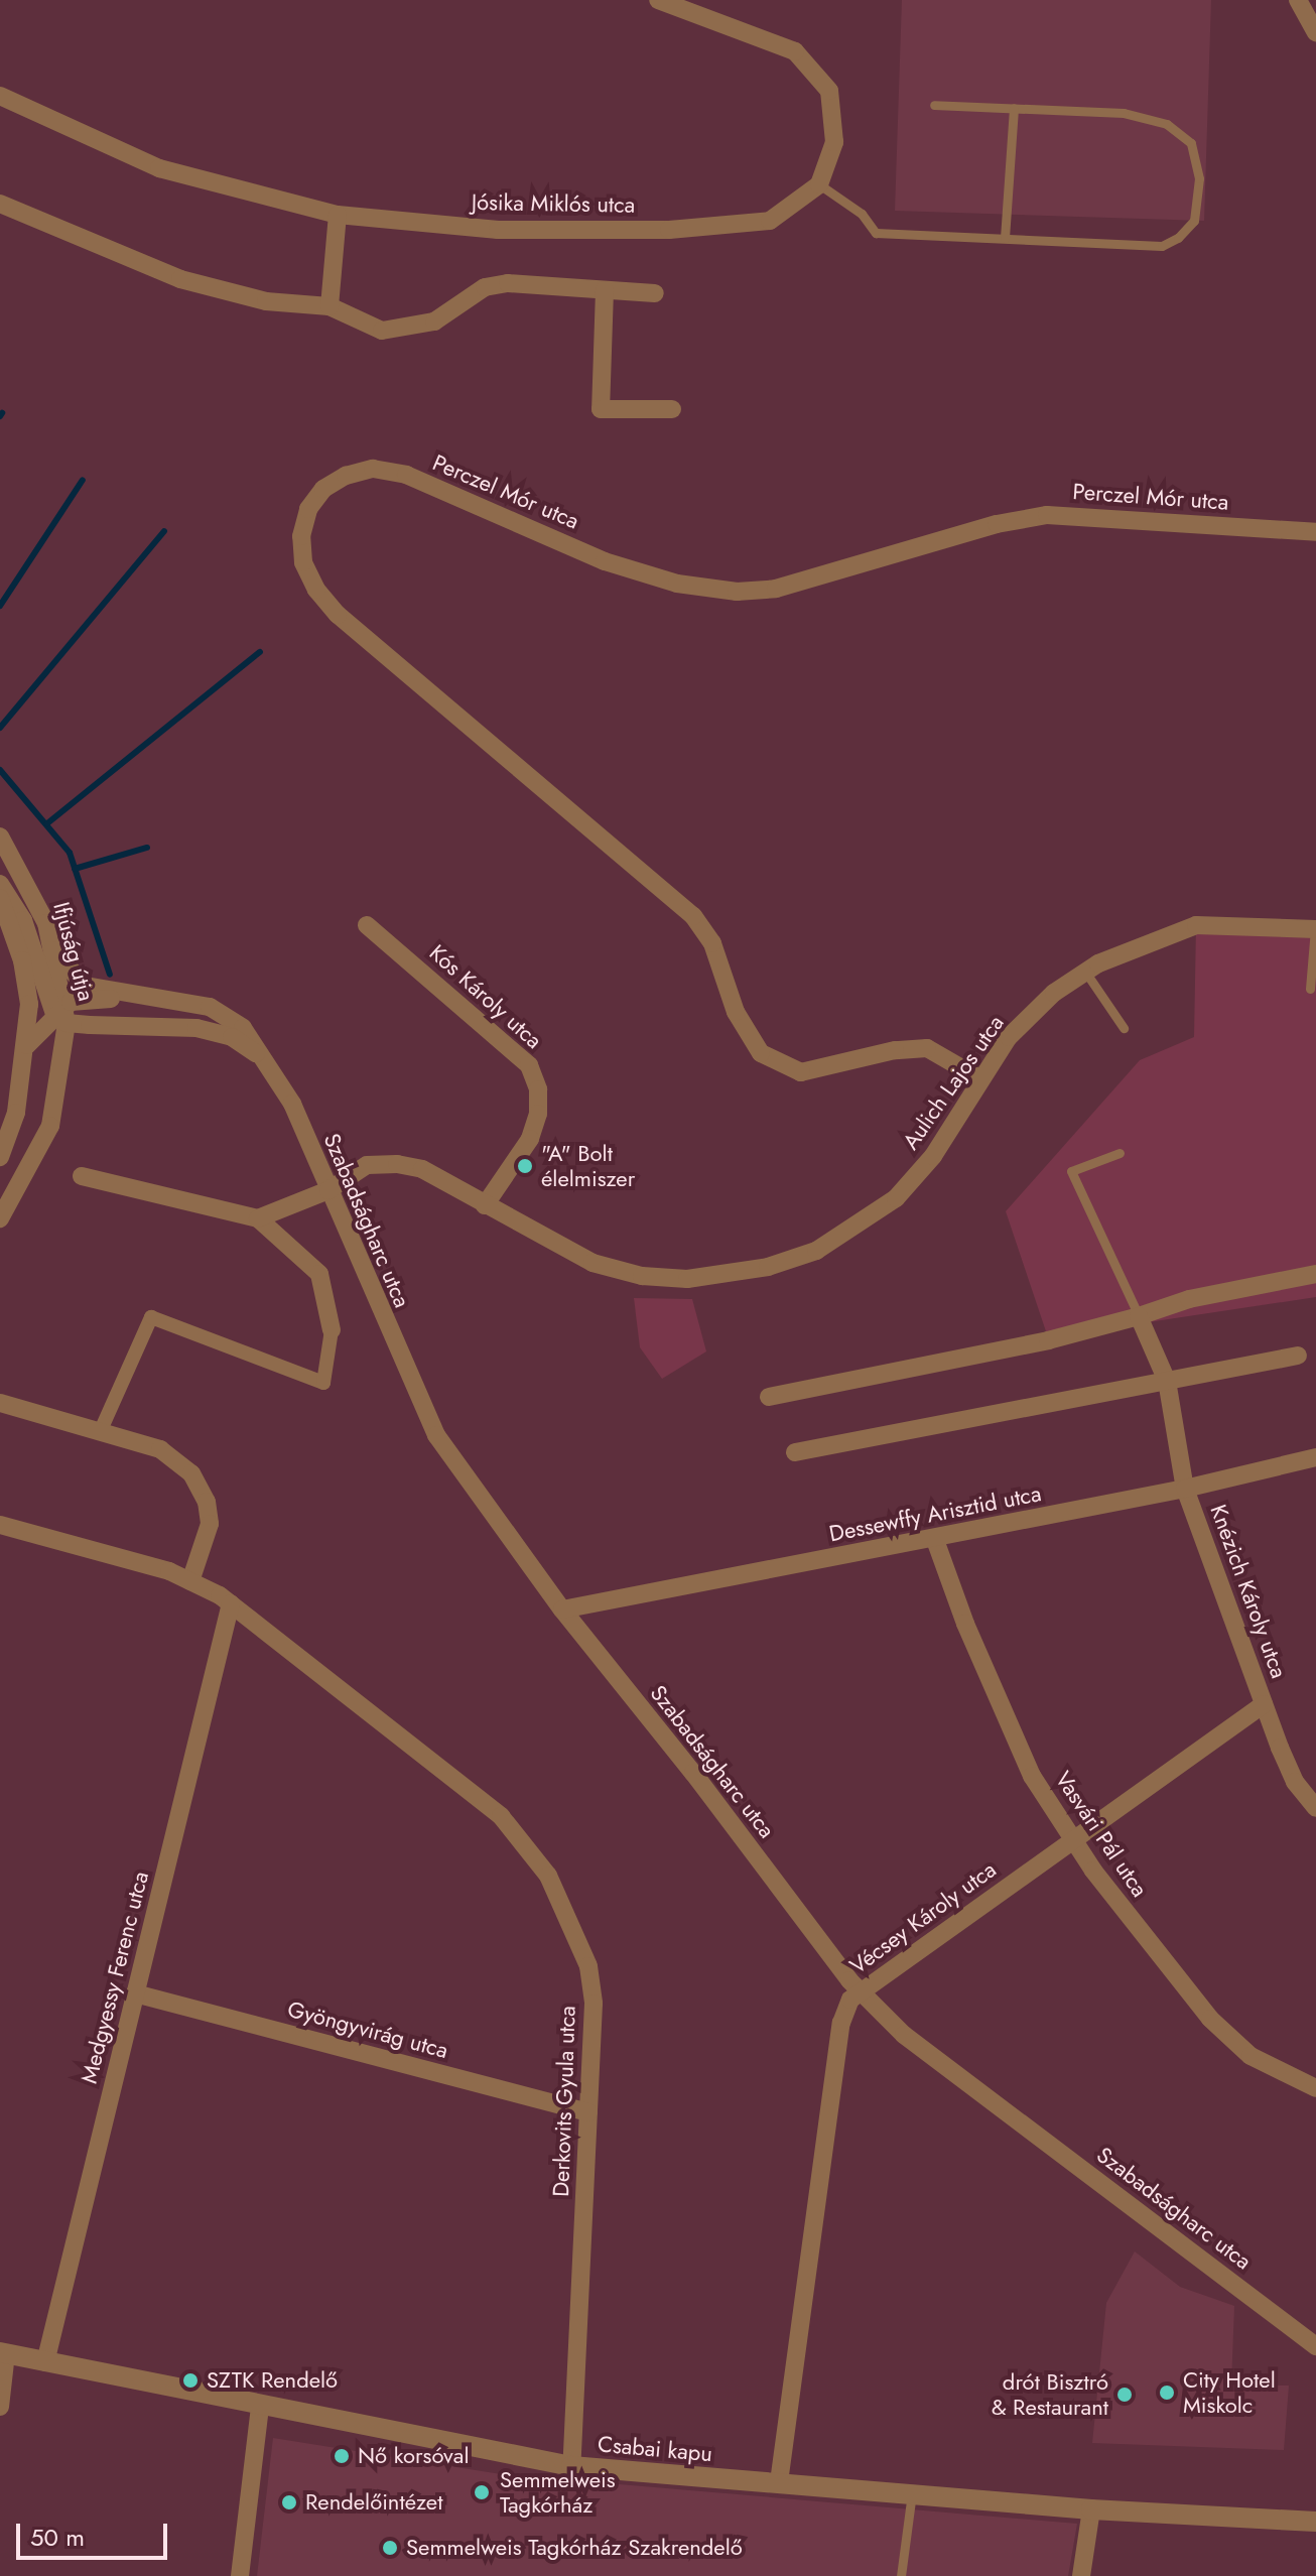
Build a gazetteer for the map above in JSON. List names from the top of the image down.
{
  "streets": {
    "street": [
      "Jósika Miklós utca",
      "Perczel Mór utca",
      "Ifjúság útja",
      "Kós Károly utca",
      "Aulich Lajos utca",
      "Szabadságharc utca",
      "Dessewffy Arisztid utca",
      "Knézich Károly utca",
      "Vasvári Pál utca",
      "Vécsey Károly utca",
      "Medgyessy Ferenc utca",
      "Gyöngyvirág utca",
      "Derkovits Gyula utca",
      "Csabai kapu"
    ]
  },
  "crossings": [
    ["Perczel Mór utca", "Aulich Lajos utca"],
    ["Ifjúság útja", "Szabadságharc utca"],
    ["Kós Károly utca", "Aulich Lajos utca"],
    ["Aulich Lajos utca", "Szabadságharc utca"],
    ["Szabadságharc utca", "Dessewffy Arisztid utca"],
    ["Szabadságharc utca", "Vécsey Károly utca"],
    ["Dessewffy Arisztid utca", "Knézich Károly utca"],
    ["Dessewffy Arisztid utca", "Vasvári Pál utca"],
    ["Knézich Károly utca", "Vécsey Károly utca"],
    ["Vasvári Pál utca", "Vécsey Károly utca"],
    ["Vécsey Károly utca", "Csabai kapu"],
    ["Medgyessy Ferenc utca", "Gyöngyvirág utca"],
    ["Medgyessy Ferenc utca", "Derkovits Gyula utca"],
    ["Medgyessy Ferenc utca", "Csabai kapu"],
    ["Gyöngyvirág utca", "Derkovits Gyula utca"],
    ["Derkovits Gyula utca", "Csabai kapu"]
  ],
  "places": [
    "\"A\" Bolt élelmiszer",
    "SZTK Rendelő",
    "City Hotel Miskolc",
    "drót Bisztró & Restaurant",
    "Nő korsóval",
    "Semmelweis Tagkórház",
    "Rendelőintézet",
    "Semmelweis Tagkórház Szakrendelő"
  ],
  "scale_bar": "50 m"
}
